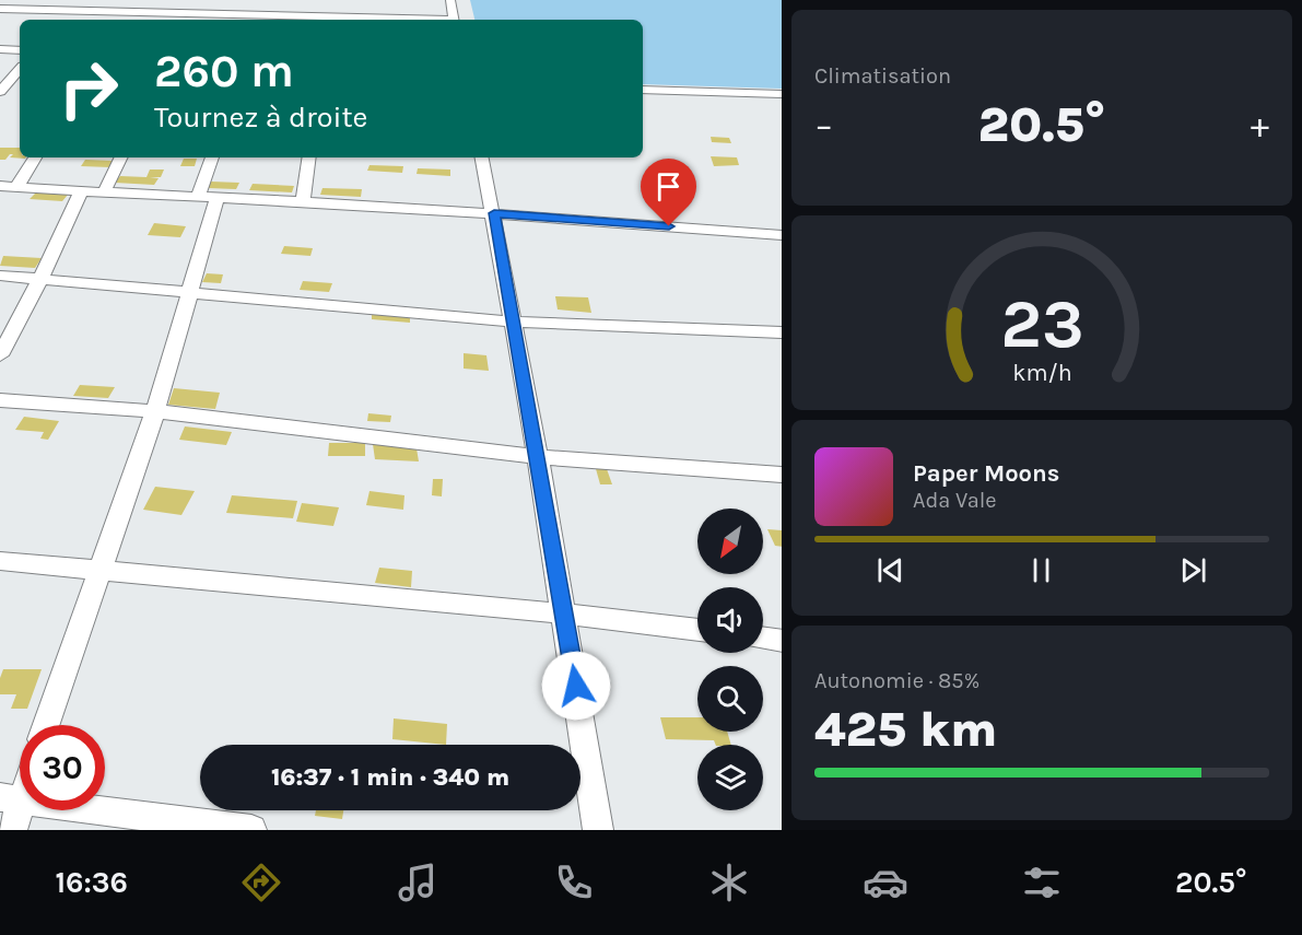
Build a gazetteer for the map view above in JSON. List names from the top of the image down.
{
  "north": "bottom left",
  "page": {
    "tile": [
      "Climatisation",
      ["Autonomie · 85%", "425 km"]
    ],
    "turn": ["260 m", "Tournez à droite"],
    "heat": ["−", "20.5°", "+"],
    "song": ["Paper Moons", "Ada Vale"],
    "limit": "30",
    "trip": "16:37 · 1 min · 340 m",
    "tabs": ["16:36", "20.5°"],
    "gauge": ["23", "km/h"]
  }
}
